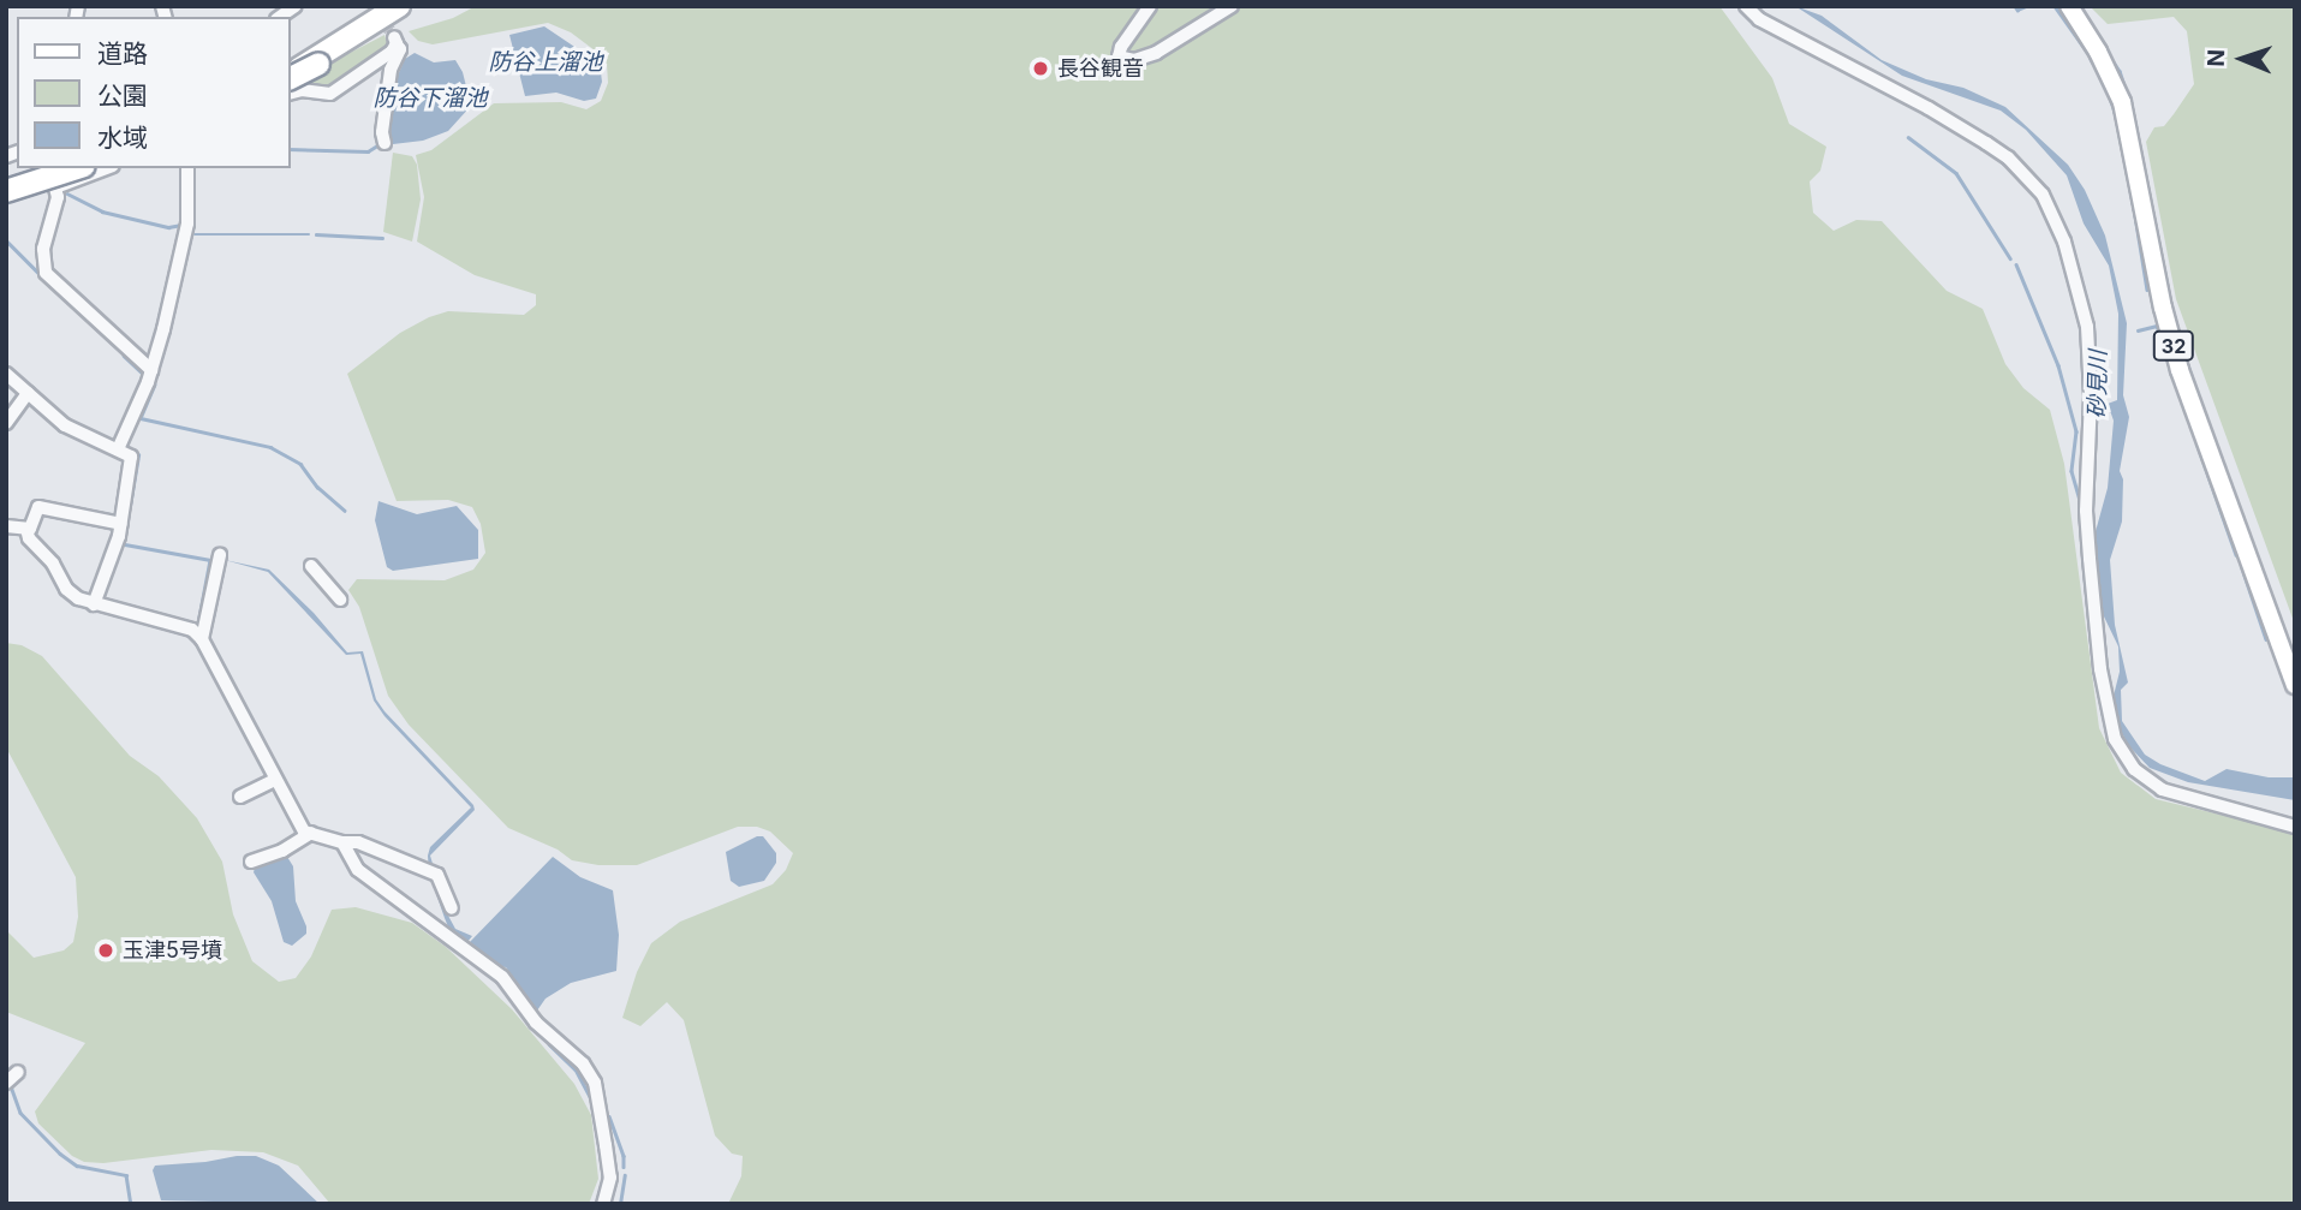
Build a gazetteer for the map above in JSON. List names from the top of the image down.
{
  "streets": {
    "main road": ["32"]
  },
  "water": ["防谷上溜池", "防谷下溜池", "砂見川"],
  "places": ["長谷観音", "玉津5号墳"],
  "legend": ["道路", "公園", "水域"],
  "north": "left"
}
